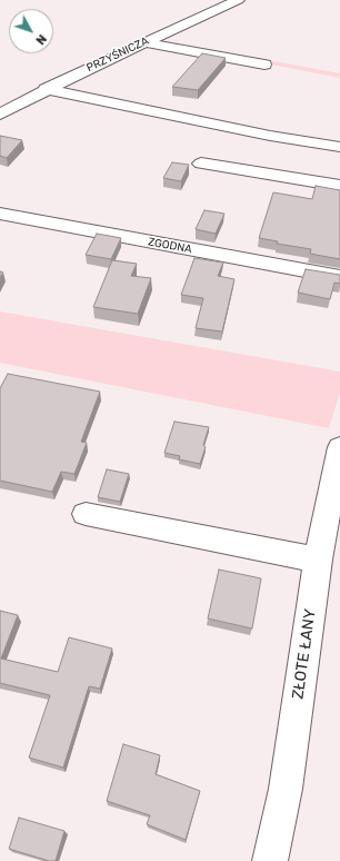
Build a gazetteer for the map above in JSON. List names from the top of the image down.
{
  "streets": {
    "street": ["PRZYŚNICZA", "ZGODNA", "ZŁOTE ŁANY"]
  },
  "north": "bottom right"
}
